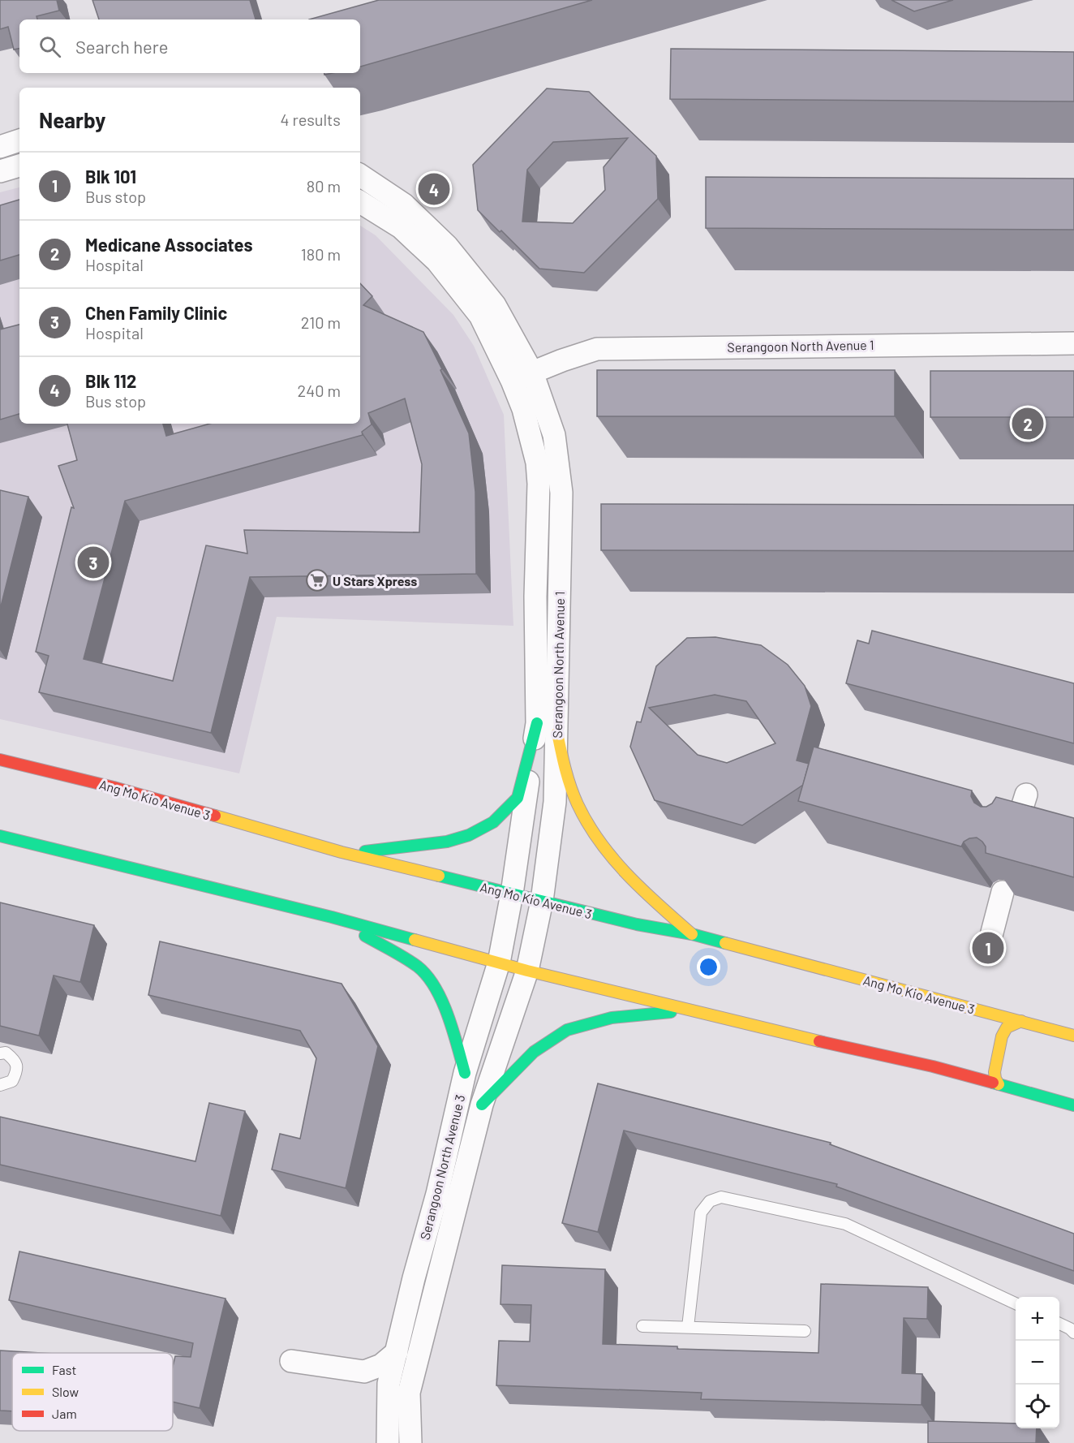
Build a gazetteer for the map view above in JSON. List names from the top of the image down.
{
  "streets": {
    "highway": ["Ang Mo Kio Avenue 3"],
    "street": ["Serangoon North Avenue 1", "Serangoon North Avenue 3"]
  },
  "crossings": [
    ["Serangoon North Avenue 1", "Ang Mo Kio Avenue 3"],
    ["Serangoon North Avenue 1", "Serangoon North Avenue 3"],
    ["Ang Mo Kio Avenue 3", "Serangoon North Avenue 3"]
  ],
  "places": {
    "supermarket": ["U Stars Xpress"]
  },
  "legend": ["Fast", "Slow", "Jam"],
  "page": {
    "search": "Search here",
    "heading": ["Nearby", "4 results"],
    "list": [
      {
        "mark": "1",
        "name": "Blk 101",
        "note": "Bus stop",
        "value": "80 m"
      },
      {
        "mark": "2",
        "name": "Medicane Associates",
        "note": "Hospital",
        "value": "180 m"
      },
      {
        "mark": "3",
        "name": "Chen Family Clinic",
        "note": "Hospital",
        "value": "210 m"
      },
      {
        "mark": "4",
        "name": "Blk 112",
        "note": "Bus stop",
        "value": "240 m"
      }
    ],
    "pins": [
      "4",
      "2",
      "3",
      "1"
    ],
    "map_buttons": ["+", "−"]
  }
}
